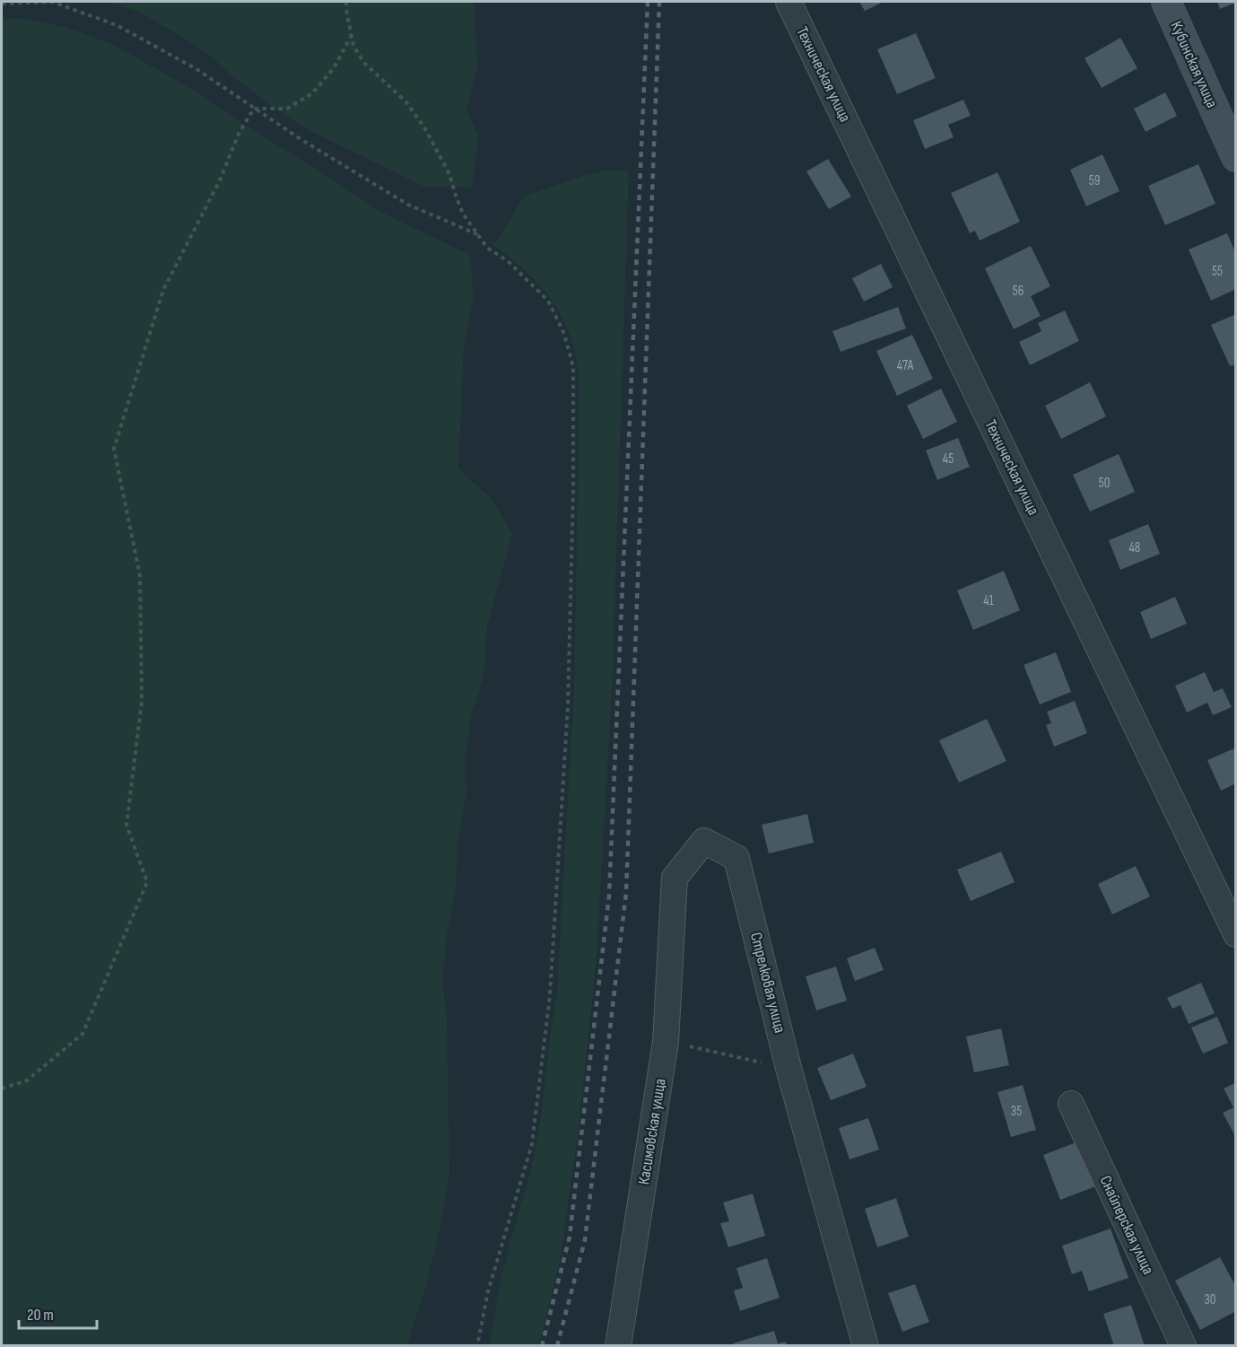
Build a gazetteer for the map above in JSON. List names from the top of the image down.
{
  "streets": {
    "street": [
      "Кубинская улица",
      "Техническая улица",
      "Стрелковая улица",
      "Касимовская улица",
      "Снайперская улица"
    ]
  },
  "crossings": [
    ["Стрелковая улица", "Касимовская улица"]
  ],
  "house_numbers": [
    "59",
    "55",
    "56",
    "47А",
    "45",
    "50",
    "48",
    "41",
    "35",
    "30"
  ],
  "scale_bar": "20 m"
}
